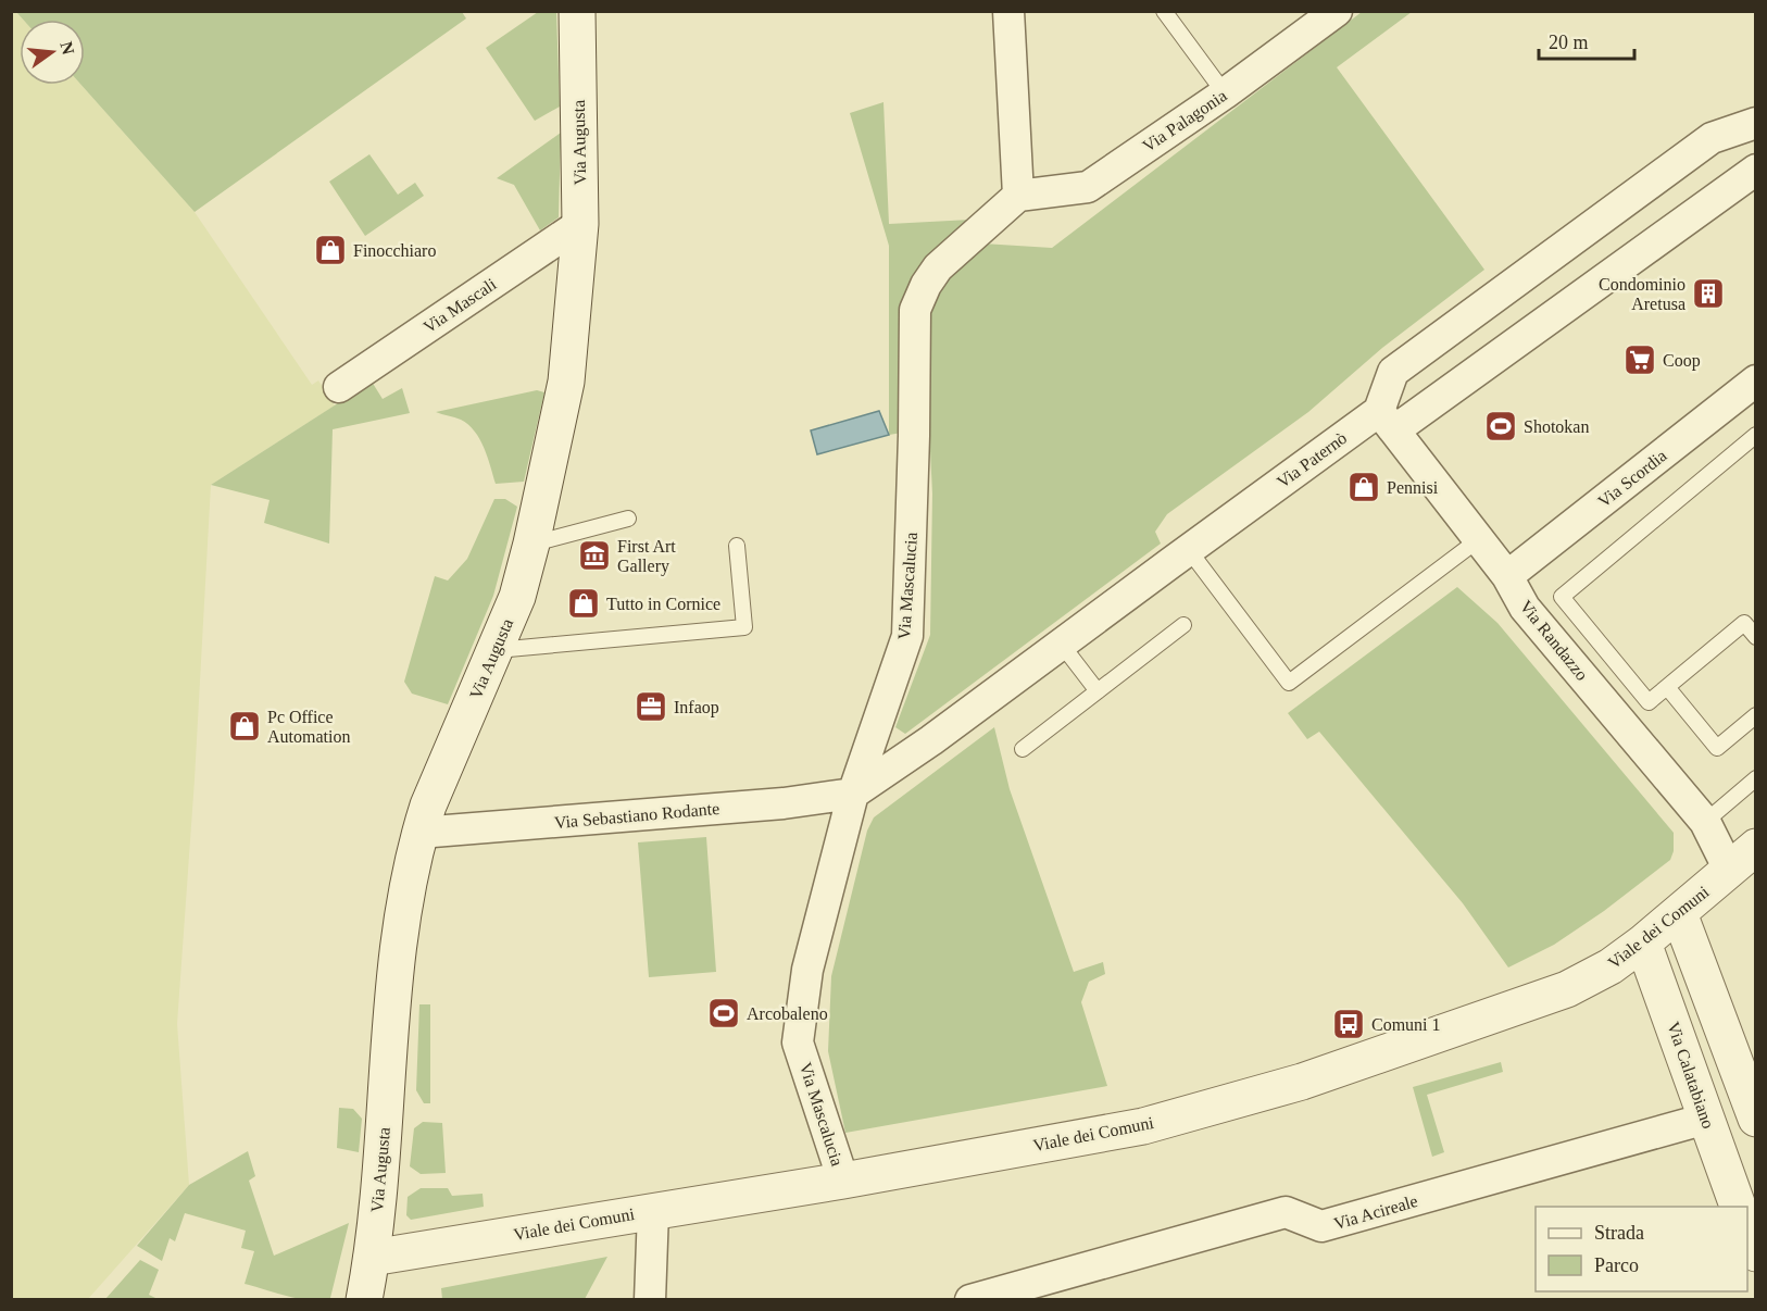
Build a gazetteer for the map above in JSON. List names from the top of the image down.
{
  "streets": {
    "street": [
      "Via Palagonia",
      "Via Augusta",
      "Via Mascali",
      "Via Paternò",
      "Via Scordia",
      "Via Mascalucia",
      "Via Randazzo",
      "Via Sebastiano Rodante",
      "Viale dei Comuni",
      "Via Calatabiano",
      "Via Acireale"
    ]
  },
  "crossings": [
    ["Via Palagonia", "Via Mascalucia"],
    ["Via Augusta", "Via Mascali"],
    ["Via Augusta", "Via Sebastiano Rodante"],
    ["Via Augusta", "Viale dei Comuni"],
    ["Via Paternò", "Via Mascalucia"],
    ["Via Paternò", "Via Randazzo"],
    ["Via Paternò", "Via Sebastiano Rodante"],
    ["Via Scordia", "Via Randazzo"],
    ["Via Mascalucia", "Via Sebastiano Rodante"],
    ["Via Mascalucia", "Viale dei Comuni"],
    ["Via Randazzo", "Viale dei Comuni"],
    ["Viale dei Comuni", "Via Calatabiano"],
    ["Via Calatabiano", "Via Acireale"]
  ],
  "places": {
    "shop": [
      "Finocchiaro",
      "Pennisi",
      "Tutto in Cornice",
      "Pc Office Automation"
    ],
    "building": ["Condominio Aretusa"],
    "supermarket": ["Coop"],
    "sports": ["Shotokan", "Arcobaleno"],
    "museum": ["First Art Gallery"],
    "office": ["Infaop"],
    "bus stop": ["Comuni 1"]
  },
  "legend": ["Strada", "Parco"],
  "scale_bar": "20 m",
  "north": "right"
}
